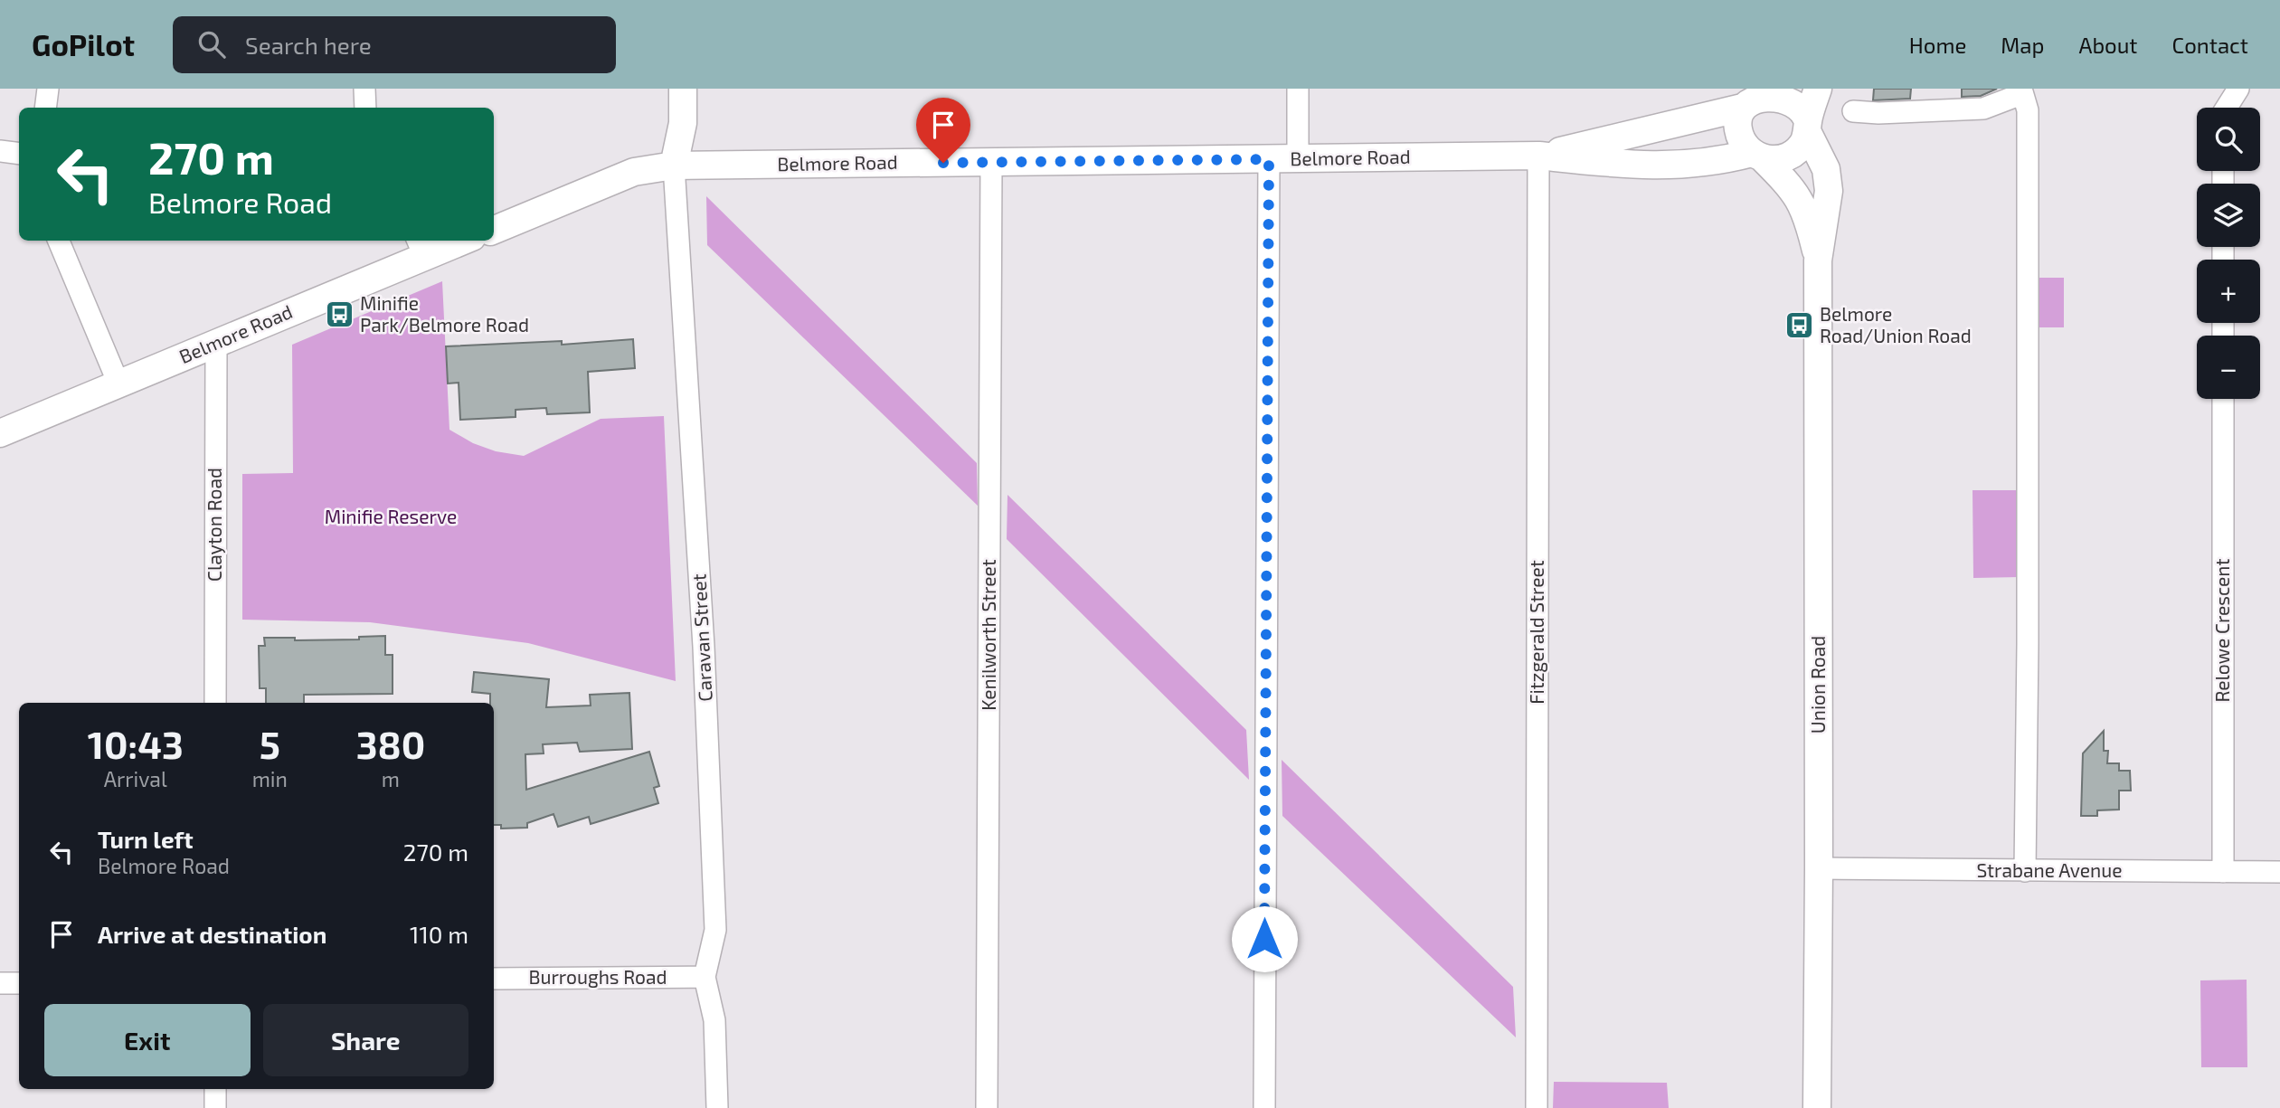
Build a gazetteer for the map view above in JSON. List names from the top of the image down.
{
  "streets": {
    "main road": ["Belmore Road", "Union Road"],
    "street": [
      "Clayton Road",
      "Relowe Crescent",
      "Fitzgerald Street",
      "Kenilworth Street",
      "Caravan Street",
      "Strabane Avenue",
      "Burroughs Road"
    ]
  },
  "crossings": [
    ["Belmore Road", "Clayton Road"],
    ["Belmore Road", "Fitzgerald Street"],
    ["Belmore Road", "Kenilworth Street"],
    ["Belmore Road", "Caravan Street"],
    ["Belmore Road", "Union Road"],
    ["Relowe Crescent", "Strabane Avenue"],
    ["Caravan Street", "Burroughs Road"],
    ["Union Road", "Strabane Avenue"]
  ],
  "parks": ["Minifie Reserve"],
  "places": {
    "bus stop": ["Minifie Park/Belmore Road", "Belmore Road/Union Road"]
  },
  "page": {
    "header": "GoPilot",
    "search": "Search here",
    "nav": [
      "Home",
      "Map",
      "About",
      "Contact"
    ],
    "map_buttons": ["+", "−"],
    "turn": ["270 m", "Belmore Road"],
    "eta": [
      "10:43",
      "Arrival",
      "5",
      "min",
      "380",
      "m"
    ],
    "list": [
      {
        "name": "Turn left",
        "note": "Belmore Road",
        "value": "270 m"
      },
      {
        "name": "Arrive at destination",
        "value": "110 m"
      }
    ],
    "buttons": ["Exit", "Share"]
  }
}
